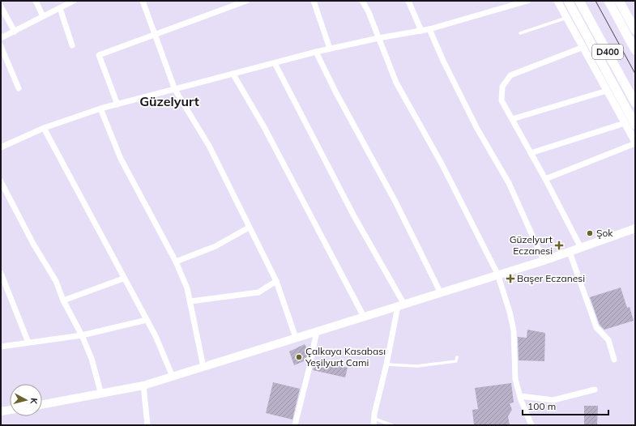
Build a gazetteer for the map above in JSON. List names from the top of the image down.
{
  "streets": {
    "highway": ["D400"]
  },
  "districts": ["Güzelyurt"],
  "places": {
    "other": ["Şok", "Çalkaya Kasabası Yeşilyurt Cami"],
    "health": ["Güzelyurt Eczanesi", "Başer Eczanesi"]
  },
  "scale_bar": "100 m",
  "north": "right"
}
